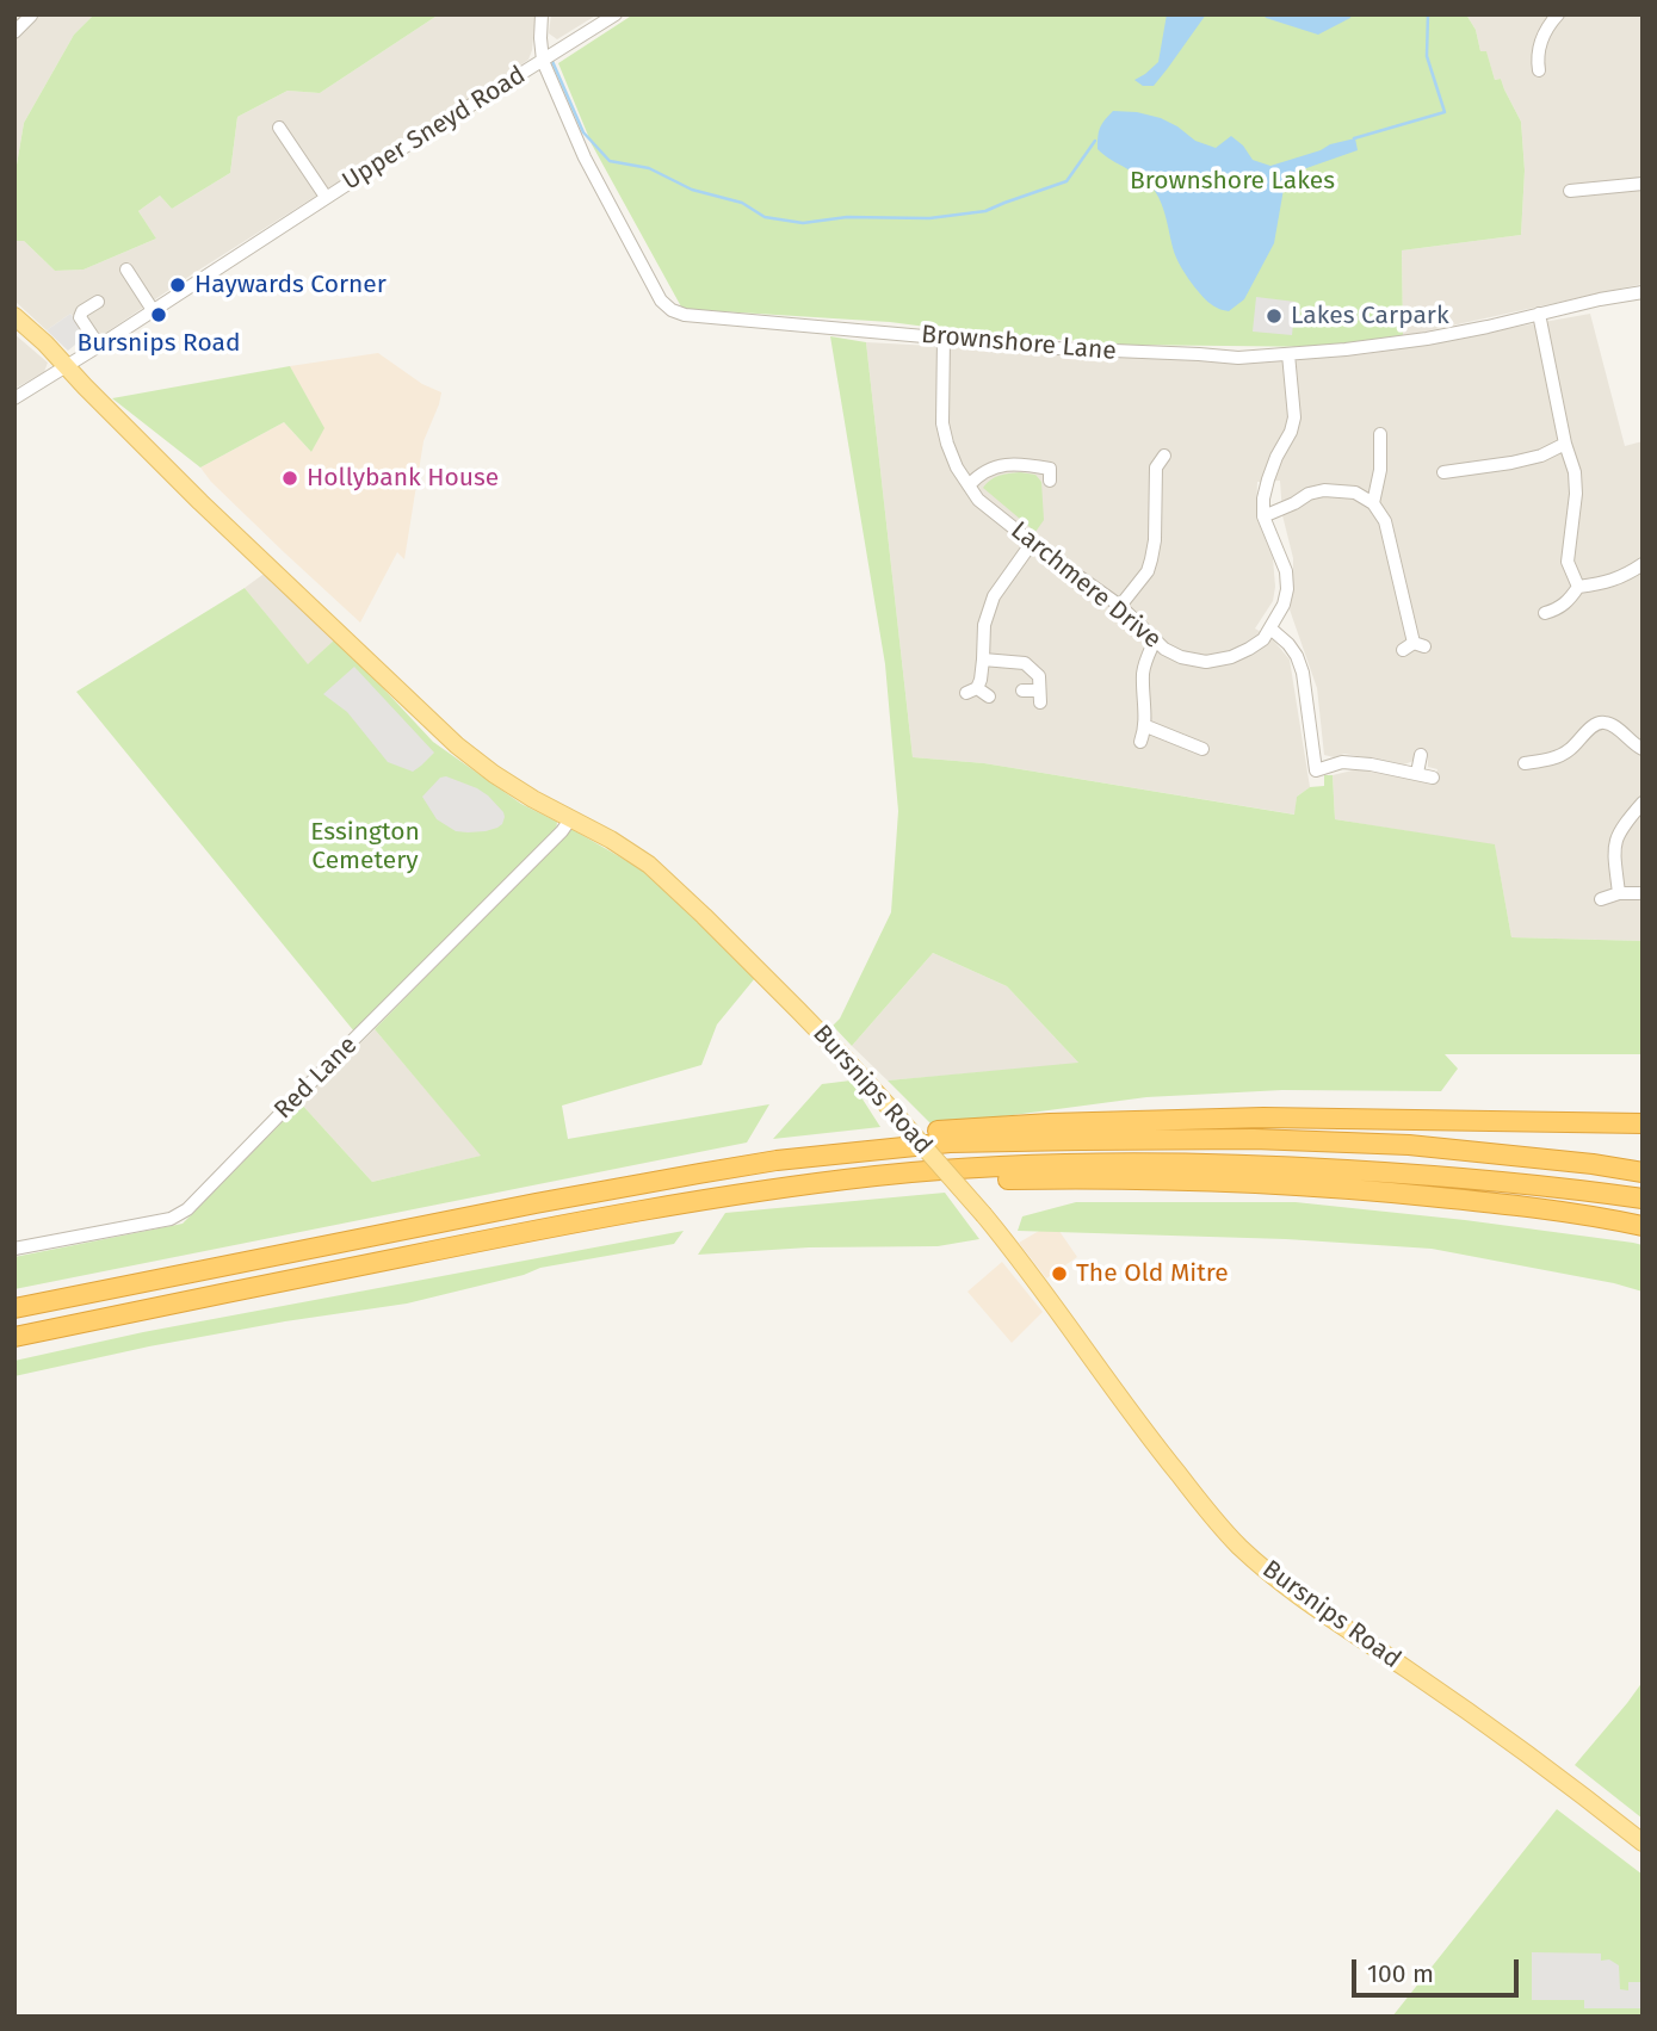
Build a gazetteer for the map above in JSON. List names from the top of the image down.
{
  "streets": {
    "main road": ["Bursnips Road"],
    "street": [
      "Upper Sneyd Road",
      "Brownshore Lane",
      "Larchmere Drive",
      "Red Lane"
    ]
  },
  "crossings": [
    ["Upper Sneyd Road", "Brownshore Lane"],
    ["Upper Sneyd Road", "Bursnips Road"],
    ["Brownshore Lane", "Larchmere Drive"],
    ["Red Lane", "Bursnips Road"]
  ],
  "parks": ["Brownshore Lakes", "Essington Cemetery"],
  "places": [
    "Haywards Corner",
    "Bursnips Road",
    "Lakes Carpark",
    "Hollybank House",
    "The Old Mitre"
  ],
  "scale_bar": "100 m"
}
